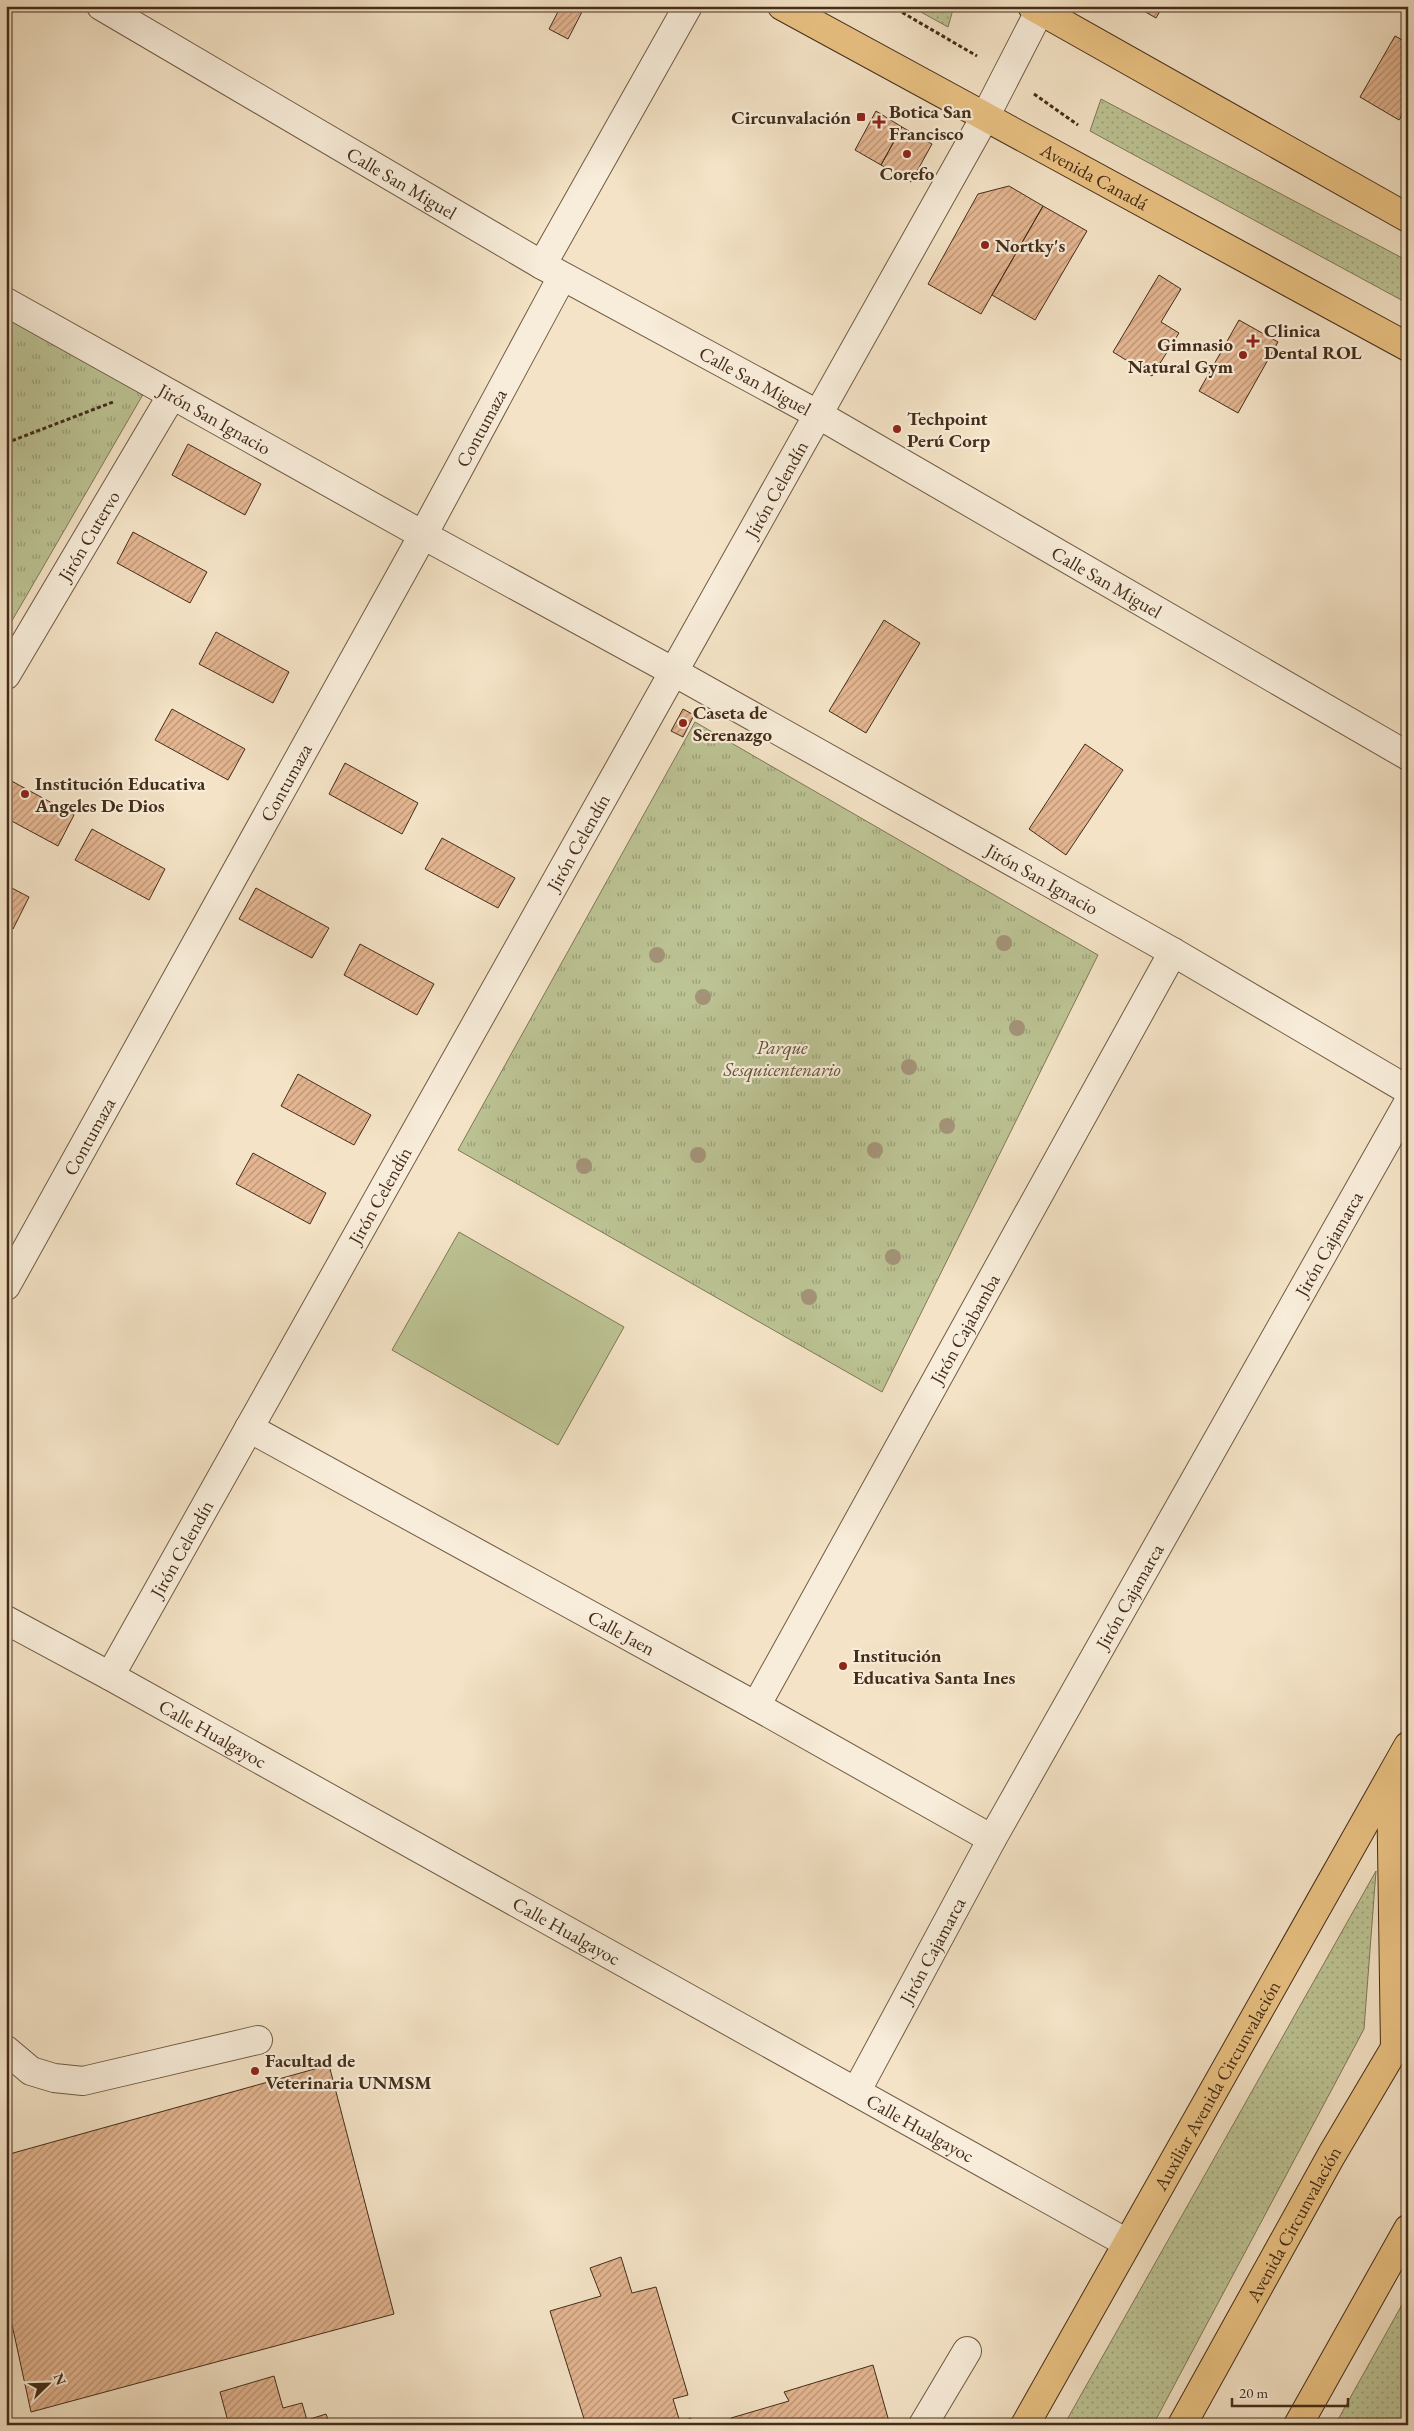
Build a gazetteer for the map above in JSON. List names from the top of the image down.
{
  "streets": {
    "main road": ["Avenida Canadá", "Auxiliar Avenida Circunvalación", "Avenida Circunvalación"],
    "street": [
      "Calle San Miguel",
      "Jirón San Ignacio",
      "Contumaza",
      "Jirón Celendín",
      "Jirón Cutervo",
      "Jirón Cajamarca",
      "Jirón Cajabamba",
      "Calle Jaen",
      "Calle Hualgayoc"
    ]
  },
  "crossings": [
    ["Avenida Canadá", "Jirón Celendín"],
    ["Calle San Miguel", "Contumaza"],
    ["Calle San Miguel", "Jirón Celendín"],
    ["Jirón San Ignacio", "Contumaza"],
    ["Jirón San Ignacio", "Jirón Celendín"],
    ["Jirón San Ignacio", "Jirón Cutervo"],
    ["Jirón San Ignacio", "Jirón Cajabamba"],
    ["Jirón Celendín", "Calle Jaen"],
    ["Jirón Celendín", "Calle Hualgayoc"],
    ["Jirón Cajamarca", "Calle Jaen"],
    ["Jirón Cajamarca", "Calle Hualgayoc"],
    ["Jirón Cajabamba", "Calle Jaen"],
    ["Calle Hualgayoc", "Auxiliar Avenida Circunvalación"]
  ],
  "parks": ["Parque Sesquicentenario"],
  "places": {
    "transit": ["Circunvalación"],
    "health": ["Botica San Francisco", "Clinica Dental ROL"],
    "other": [
      "Corefo",
      "Nortky's",
      "Gimnasio Natural Gym",
      "Techpoint Perú Corp",
      "Caseta de Serenazgo",
      "Institución Educativa Angeles De Dios",
      "Institución Educativa Santa Ines",
      "Facultad de Veterinaria UNMSM"
    ]
  },
  "scale_bar": "20 m",
  "north": "top right"
}
